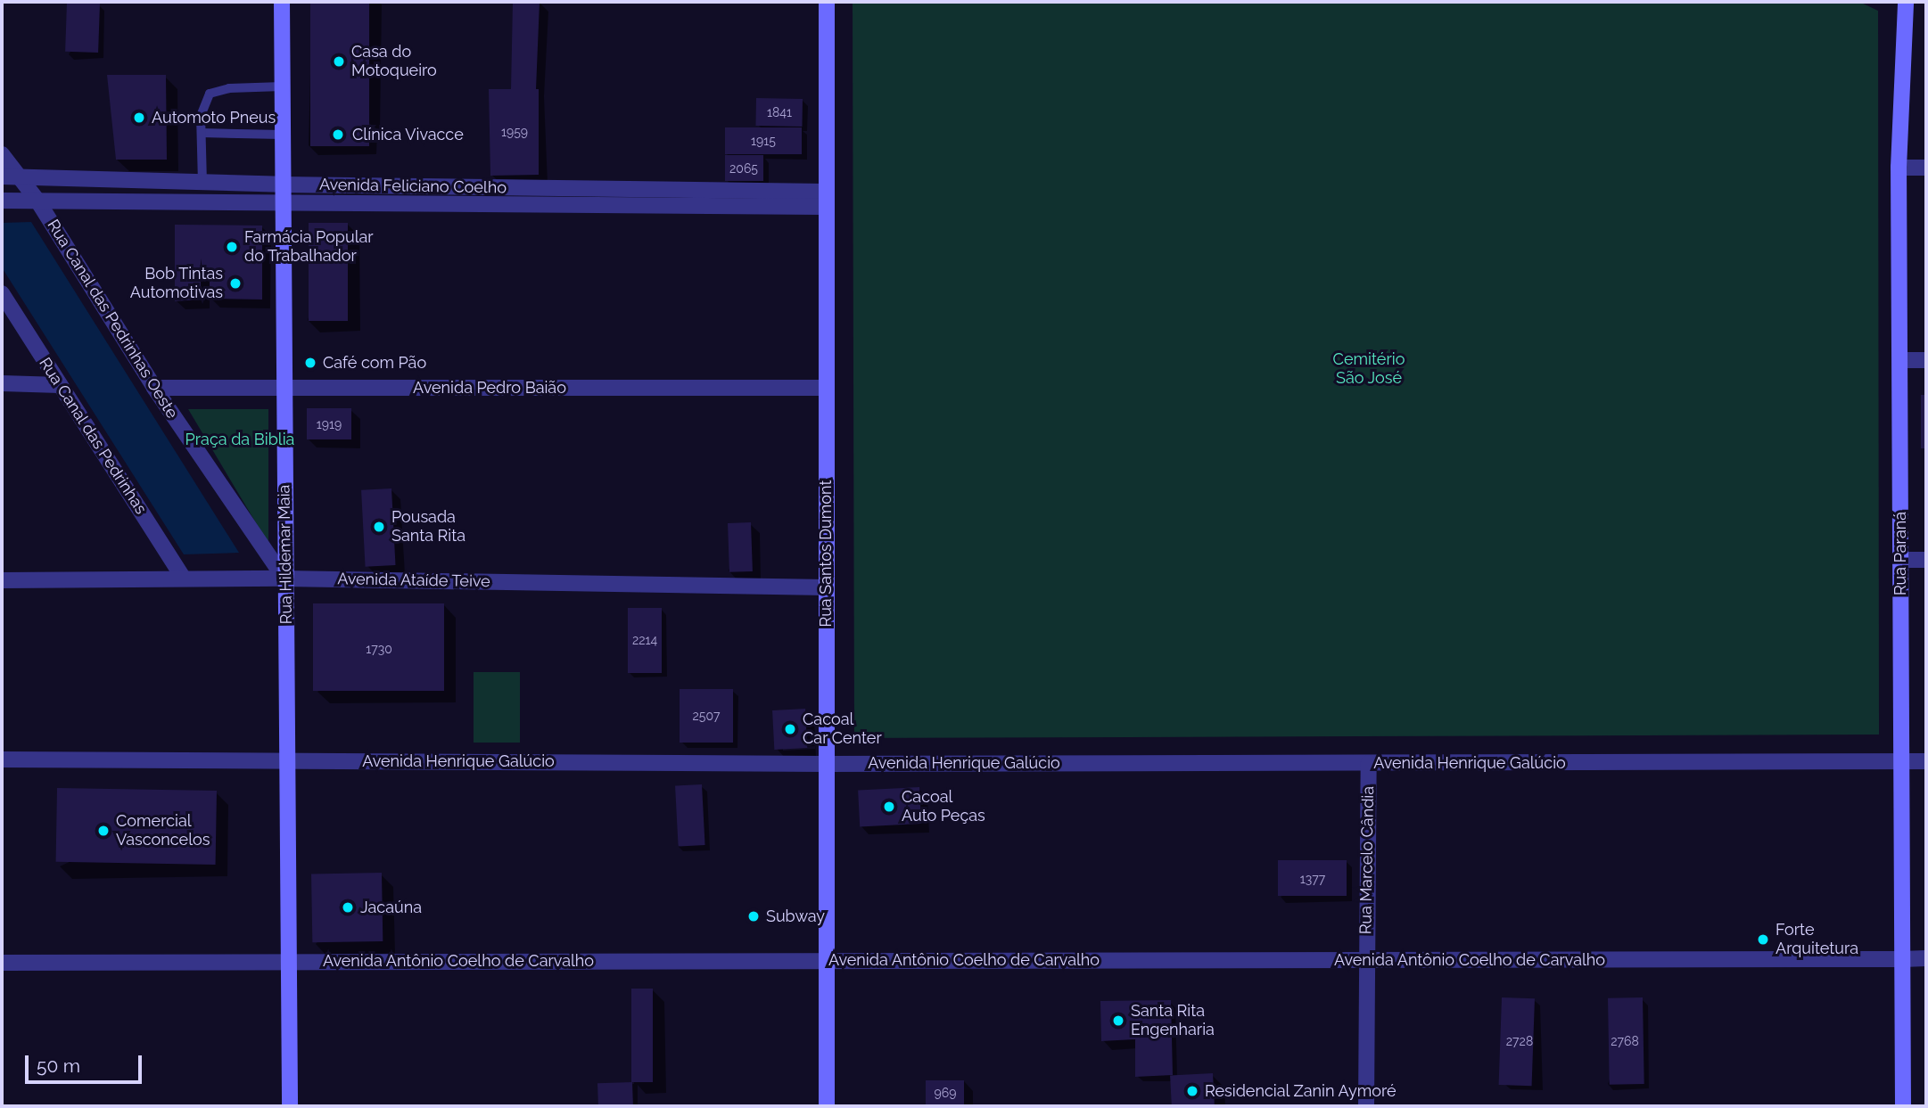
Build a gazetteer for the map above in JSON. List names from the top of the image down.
{
  "streets": {
    "main road": ["Rua Santos Dumont", "Rua Paraná", "Rua Hildemar Maia"],
    "street": [
      "Avenida Feliciano Coelho",
      "Rua Canal das Pedrinhas Oeste",
      "Avenida Pedro Baião",
      "Rua Canal das Pedrinhas",
      "Avenida Ataíde Teive",
      "Avenida Henrique Galúcio",
      "Rua Marcelo Cândia",
      "Avenida Antônio Coelho de Carvalho"
    ]
  },
  "crossings": [
    ["Avenida Feliciano Coelho", "Rua Canal das Pedrinhas Oeste"],
    ["Avenida Feliciano Coelho", "Rua Santos Dumont"],
    ["Avenida Feliciano Coelho", "Rua Hildemar Maia"],
    ["Rua Canal das Pedrinhas Oeste", "Avenida Pedro Baião"],
    ["Rua Canal das Pedrinhas Oeste", "Rua Hildemar Maia"],
    ["Rua Canal das Pedrinhas Oeste", "Avenida Ataíde Teive"],
    ["Avenida Pedro Baião", "Rua Santos Dumont"],
    ["Avenida Pedro Baião", "Rua Hildemar Maia"],
    ["Rua Canal das Pedrinhas", "Avenida Ataíde Teive"],
    ["Rua Santos Dumont", "Avenida Ataíde Teive"],
    ["Rua Santos Dumont", "Avenida Henrique Galúcio"],
    ["Rua Santos Dumont", "Avenida Antônio Coelho de Carvalho"],
    ["Rua Paraná", "Avenida Henrique Galúcio"],
    ["Rua Paraná", "Avenida Antônio Coelho de Carvalho"],
    ["Rua Hildemar Maia", "Avenida Ataíde Teive"],
    ["Rua Hildemar Maia", "Avenida Henrique Galúcio"],
    ["Rua Hildemar Maia", "Avenida Antônio Coelho de Carvalho"],
    ["Avenida Henrique Galúcio", "Rua Marcelo Cândia"],
    ["Rua Marcelo Cândia", "Avenida Antônio Coelho de Carvalho"]
  ],
  "parks": ["Cemitério São José", "Praça da Biblia"],
  "places": [
    "Casa do Motoqueiro",
    "Automoto Pneus",
    "Clínica Vivacce",
    "Farmácia Popular do Trabalhador",
    "Bob Tintas Automotivas",
    "Café com Pão",
    "Pousada Santa Rita",
    "Cacoal Car Center",
    "Cacoal Auto Peças",
    "Comercial Vasconcelos",
    "Jacaúna",
    "Subway",
    "Forte Arquitetura",
    "Santa Rita Engenharia",
    "Residencial Zanin Aymoré"
  ],
  "house_numbers": [
    "1841",
    "1959",
    "1915",
    "2065",
    "1919",
    "2214",
    "1730",
    "2507",
    "1377",
    "2728",
    "2768",
    "969"
  ],
  "scale_bar": "50 m"
}
